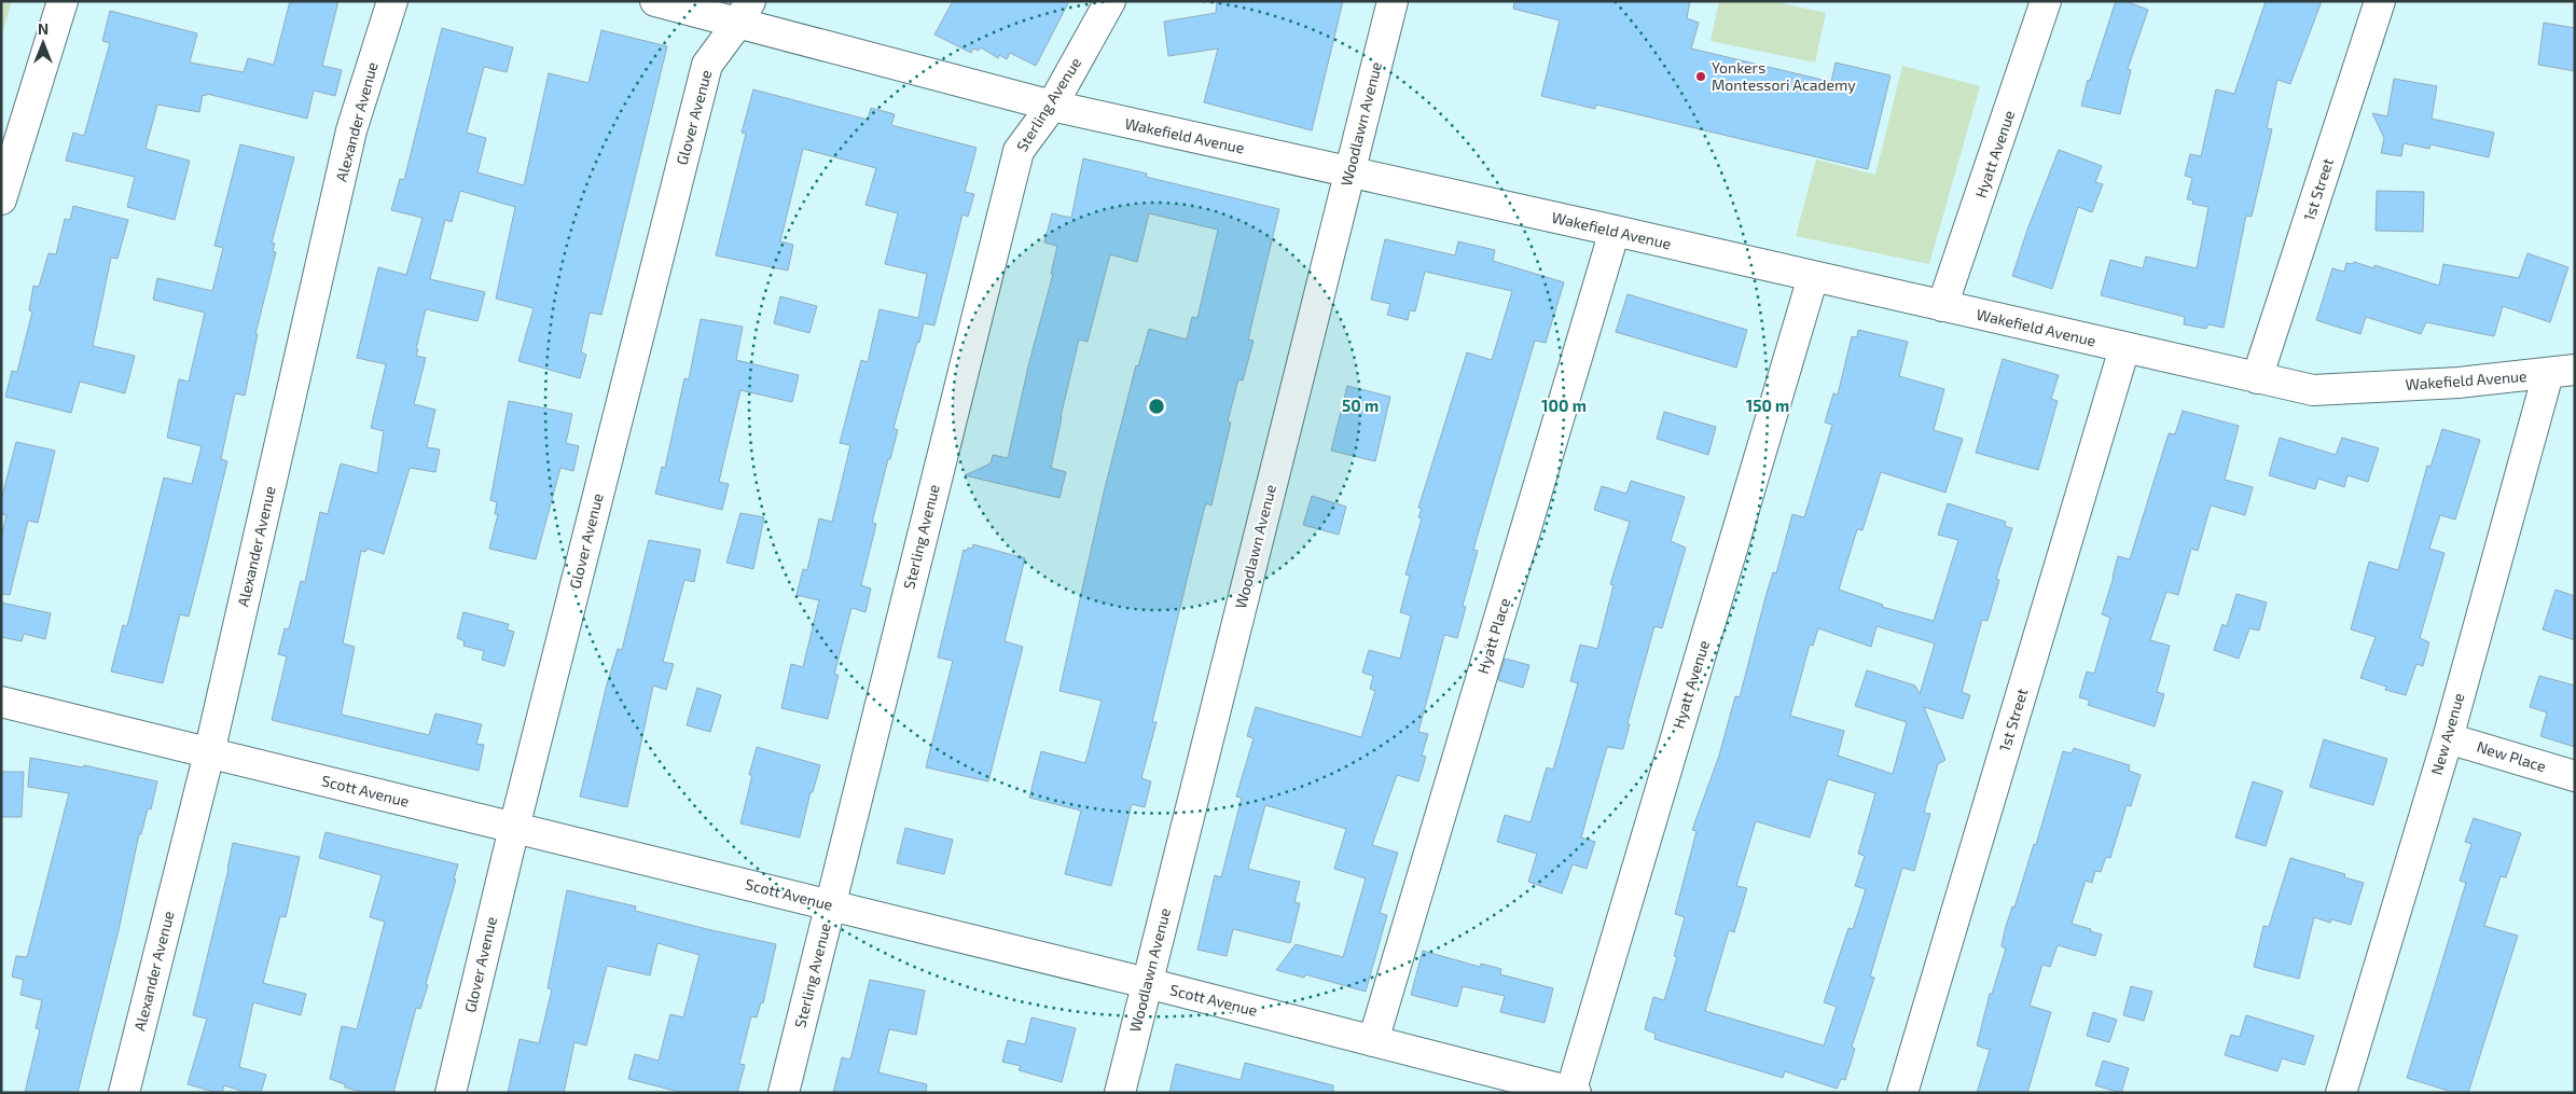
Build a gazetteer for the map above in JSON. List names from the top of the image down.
{
  "streets": {
    "street": [
      "Sterling Avenue",
      "Glover Avenue",
      "Alexander Avenue",
      "Woodlawn Avenue",
      "Wakefield Avenue",
      "Hyatt Avenue",
      "1st Street",
      "Hyatt Place",
      "New Avenue",
      "New Place",
      "Scott Avenue"
    ]
  },
  "crossings": [
    ["Sterling Avenue", "Wakefield Avenue"],
    ["Sterling Avenue", "Scott Avenue"],
    ["Glover Avenue", "Wakefield Avenue"],
    ["Glover Avenue", "Scott Avenue"],
    ["Alexander Avenue", "Scott Avenue"],
    ["Woodlawn Avenue", "Wakefield Avenue"],
    ["Woodlawn Avenue", "Scott Avenue"],
    ["Wakefield Avenue", "Hyatt Avenue"],
    ["Wakefield Avenue", "1st Street"],
    ["Wakefield Avenue", "Hyatt Place"],
    ["Wakefield Avenue", "New Avenue"],
    ["Hyatt Avenue", "Scott Avenue"],
    ["Hyatt Place", "Scott Avenue"],
    ["New Avenue", "New Place"]
  ],
  "places": ["Yonkers Montessori Academy"],
  "north": "top",
  "rings": ["50 m", "100 m", "150 m"]
}
